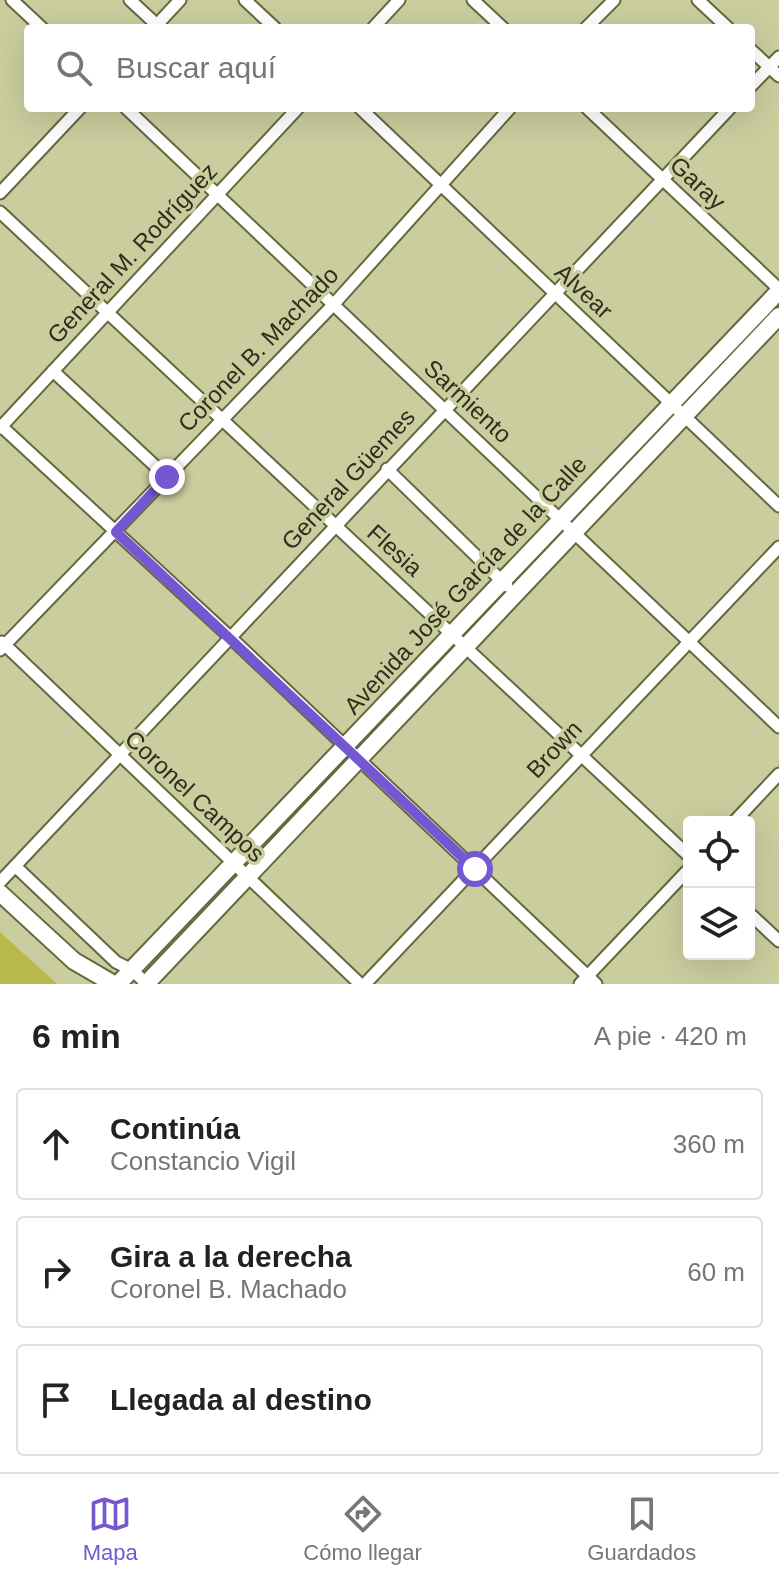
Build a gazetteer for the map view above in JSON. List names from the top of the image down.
{
  "streets": {
    "main road": ["Avenida José García de la Calle"],
    "street": [
      "Garay",
      "General M. Rodríguez",
      "Alvear",
      "Coronel B. Machado",
      "Sarmiento",
      "General Güemes",
      "Flesia",
      "Brown",
      "Coronel Campos"
    ]
  },
  "crossings": [
    ["Garay", "General Güemes"],
    ["Garay", "Avenida José García de la Calle"],
    ["General M. Rodríguez", "Sarmiento"],
    ["General M. Rodríguez", "Flesia"],
    ["Alvear", "Coronel B. Machado"],
    ["Alvear", "General Güemes"],
    ["Alvear", "Avenida José García de la Calle"],
    ["Coronel B. Machado", "Sarmiento"],
    ["Coronel B. Machado", "Flesia"],
    ["Coronel B. Machado", "Coronel Campos"],
    ["Sarmiento", "General Güemes"],
    ["Sarmiento", "Avenida José García de la Calle"],
    ["Sarmiento", "Brown"],
    ["General Güemes", "Flesia"],
    ["General Güemes", "Coronel Campos"],
    ["Flesia", "Avenida José García de la Calle"],
    ["Flesia", "Brown"],
    ["Avenida José García de la Calle", "Coronel Campos"],
    ["Brown", "Coronel Campos"]
  ],
  "page": {
    "search": "Buscar aquí",
    "heading": ["6 min", "A pie · 420 m"],
    "list": [
      ["Continúa", "Constancio Vigil", "360 m"],
      ["Gira a la derecha", "Coronel B. Machado", "60 m"],
      "Llegada al destino"
    ],
    "nav": ["Mapa", "Cómo llegar", "Guardados"]
  }
}
